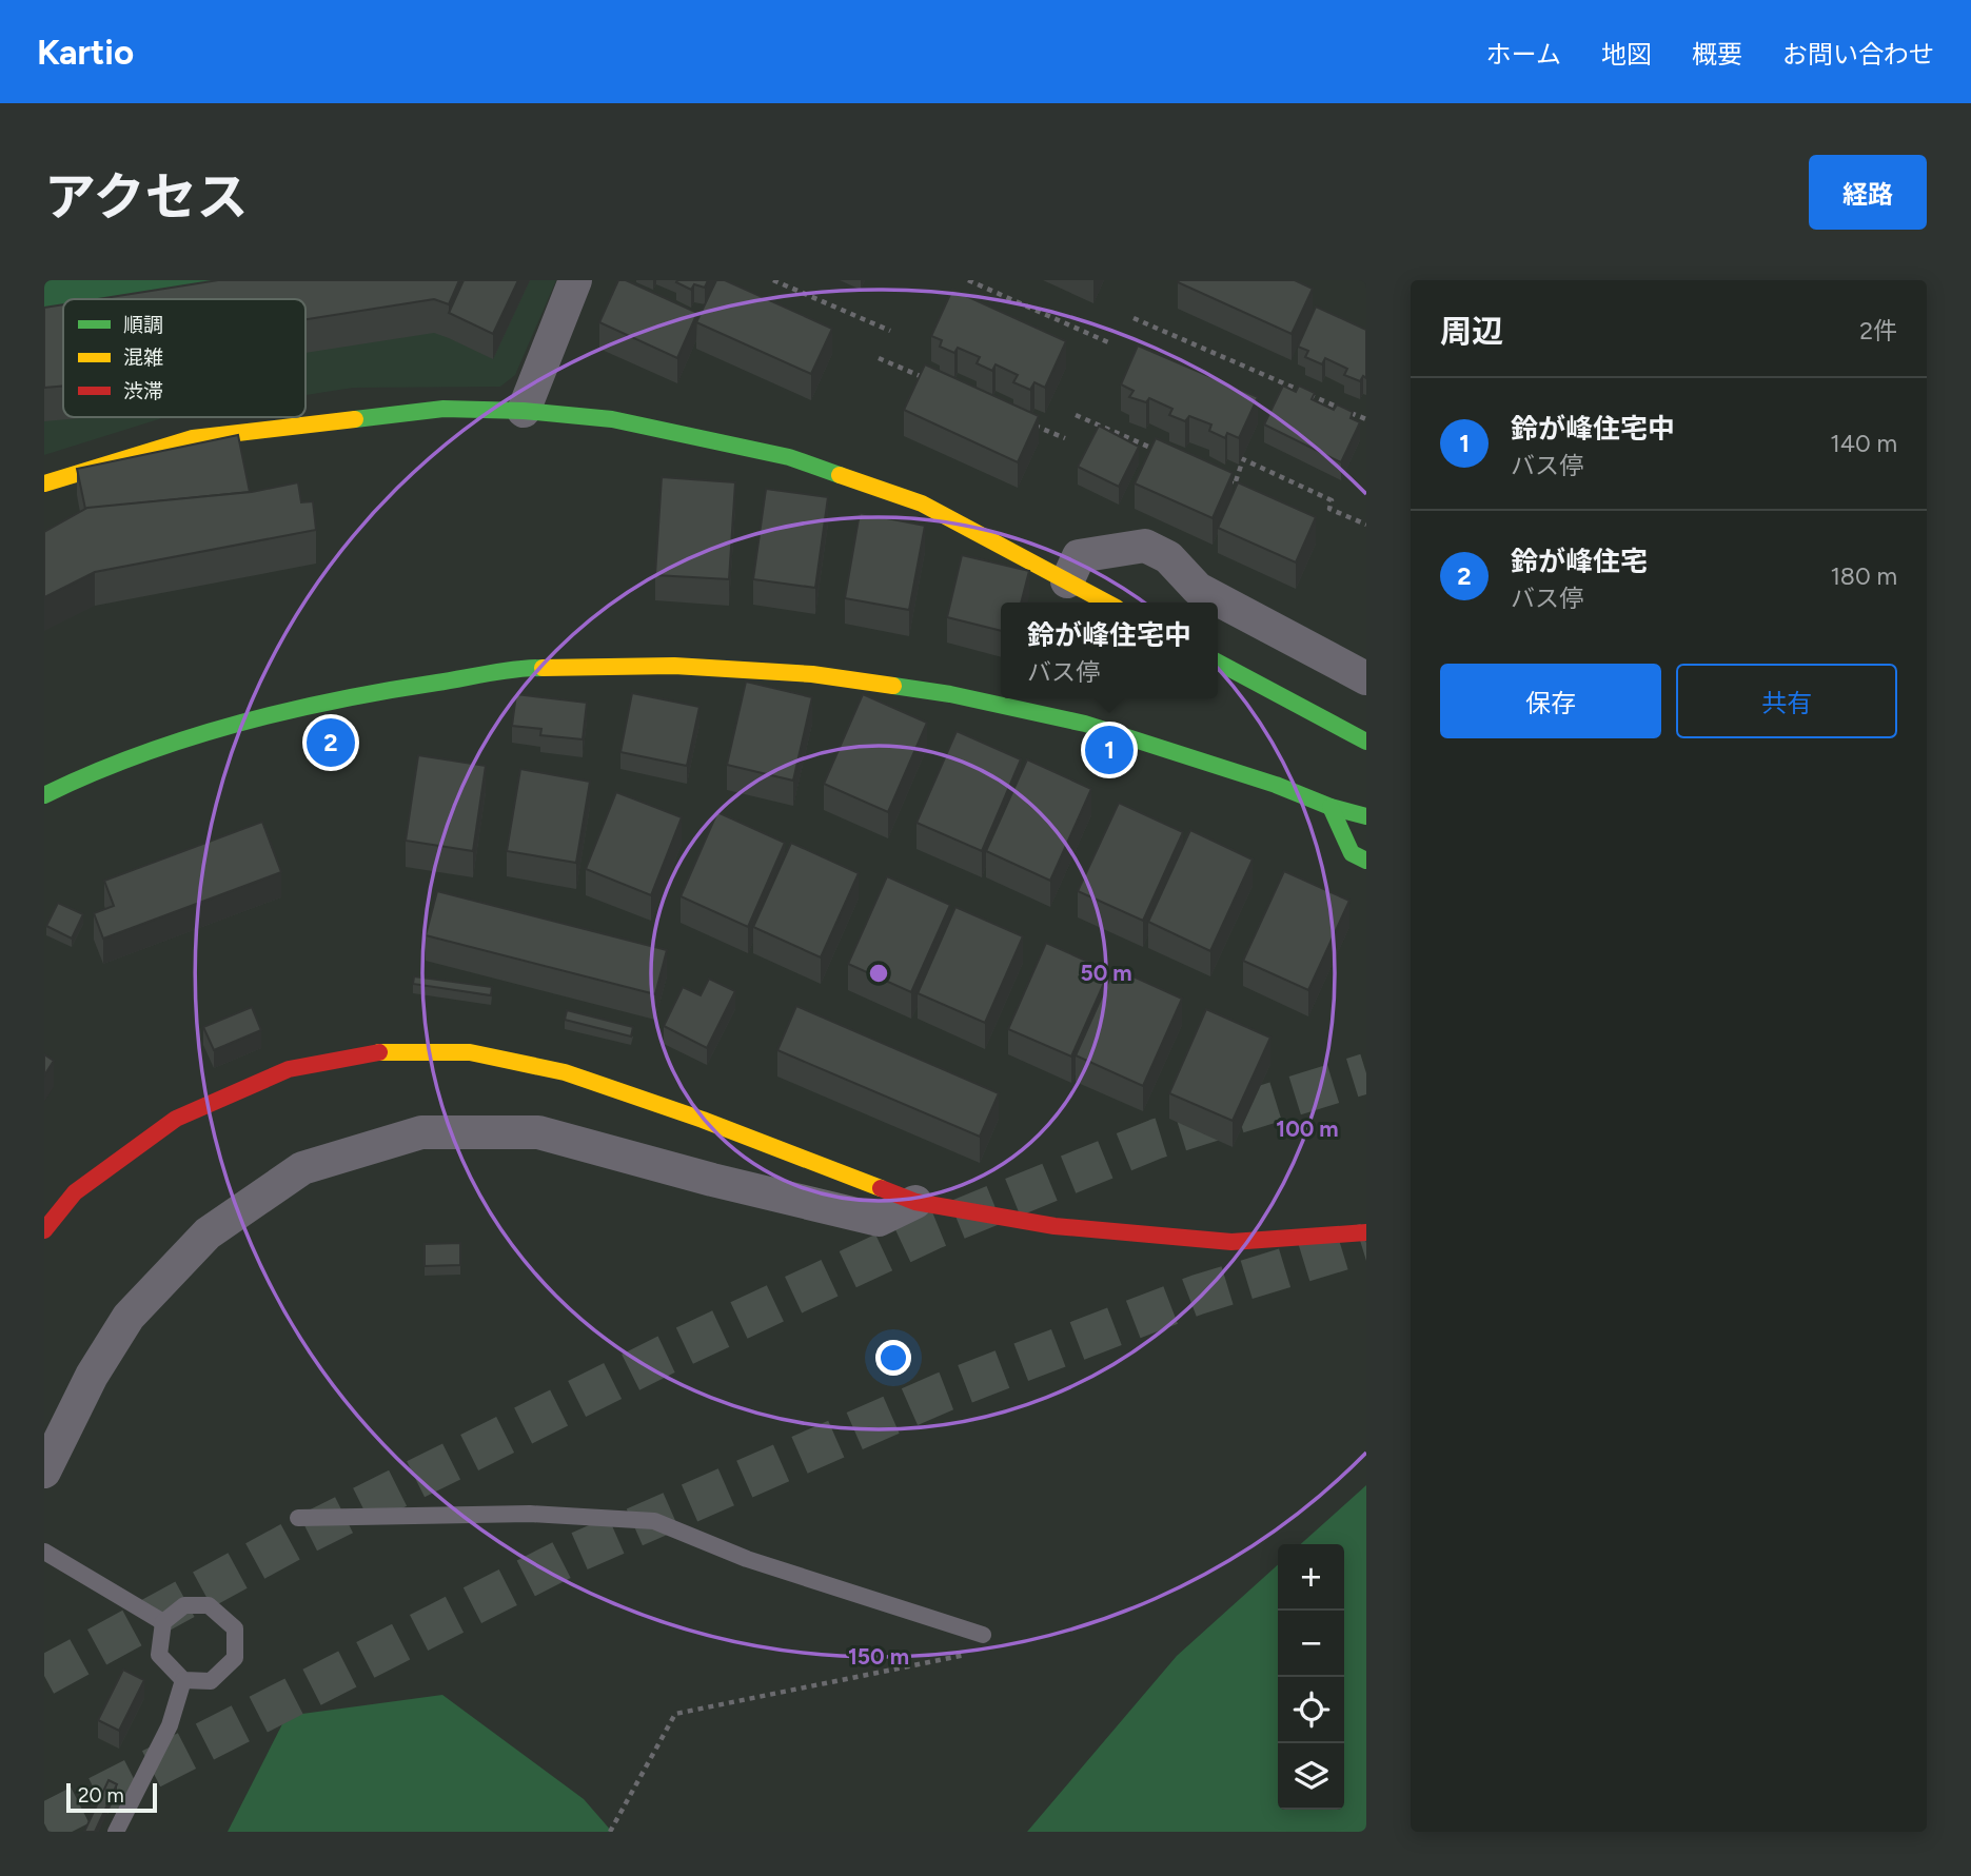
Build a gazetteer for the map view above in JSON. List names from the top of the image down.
{
  "legend": ["順調", "混雑", "渋滞"],
  "scale_bar": "20 m",
  "page": {
    "header": "Kartio",
    "nav": [
      "ホーム",
      "地図",
      "概要",
      "お問い合わせ"
    ],
    "title": "アクセス",
    "buttons": [
      "経路",
      ["保存", "共有"]
    ],
    "heading": ["周辺", "2件"],
    "list": [
      {
        "mark": "1",
        "name": "鈴が峰住宅中",
        "note": "バス停",
        "value": "140 m"
      },
      {
        "mark": "2",
        "name": "鈴が峰住宅",
        "note": "バス停",
        "value": "180 m"
      }
    ],
    "popup": ["鈴が峰住宅中", "バス停"],
    "pins": ["2", "1"],
    "map_buttons": ["+", "−"],
    "scale": "20 m"
  },
  "rings": ["50 m", "100 m", "150 m"]
}
